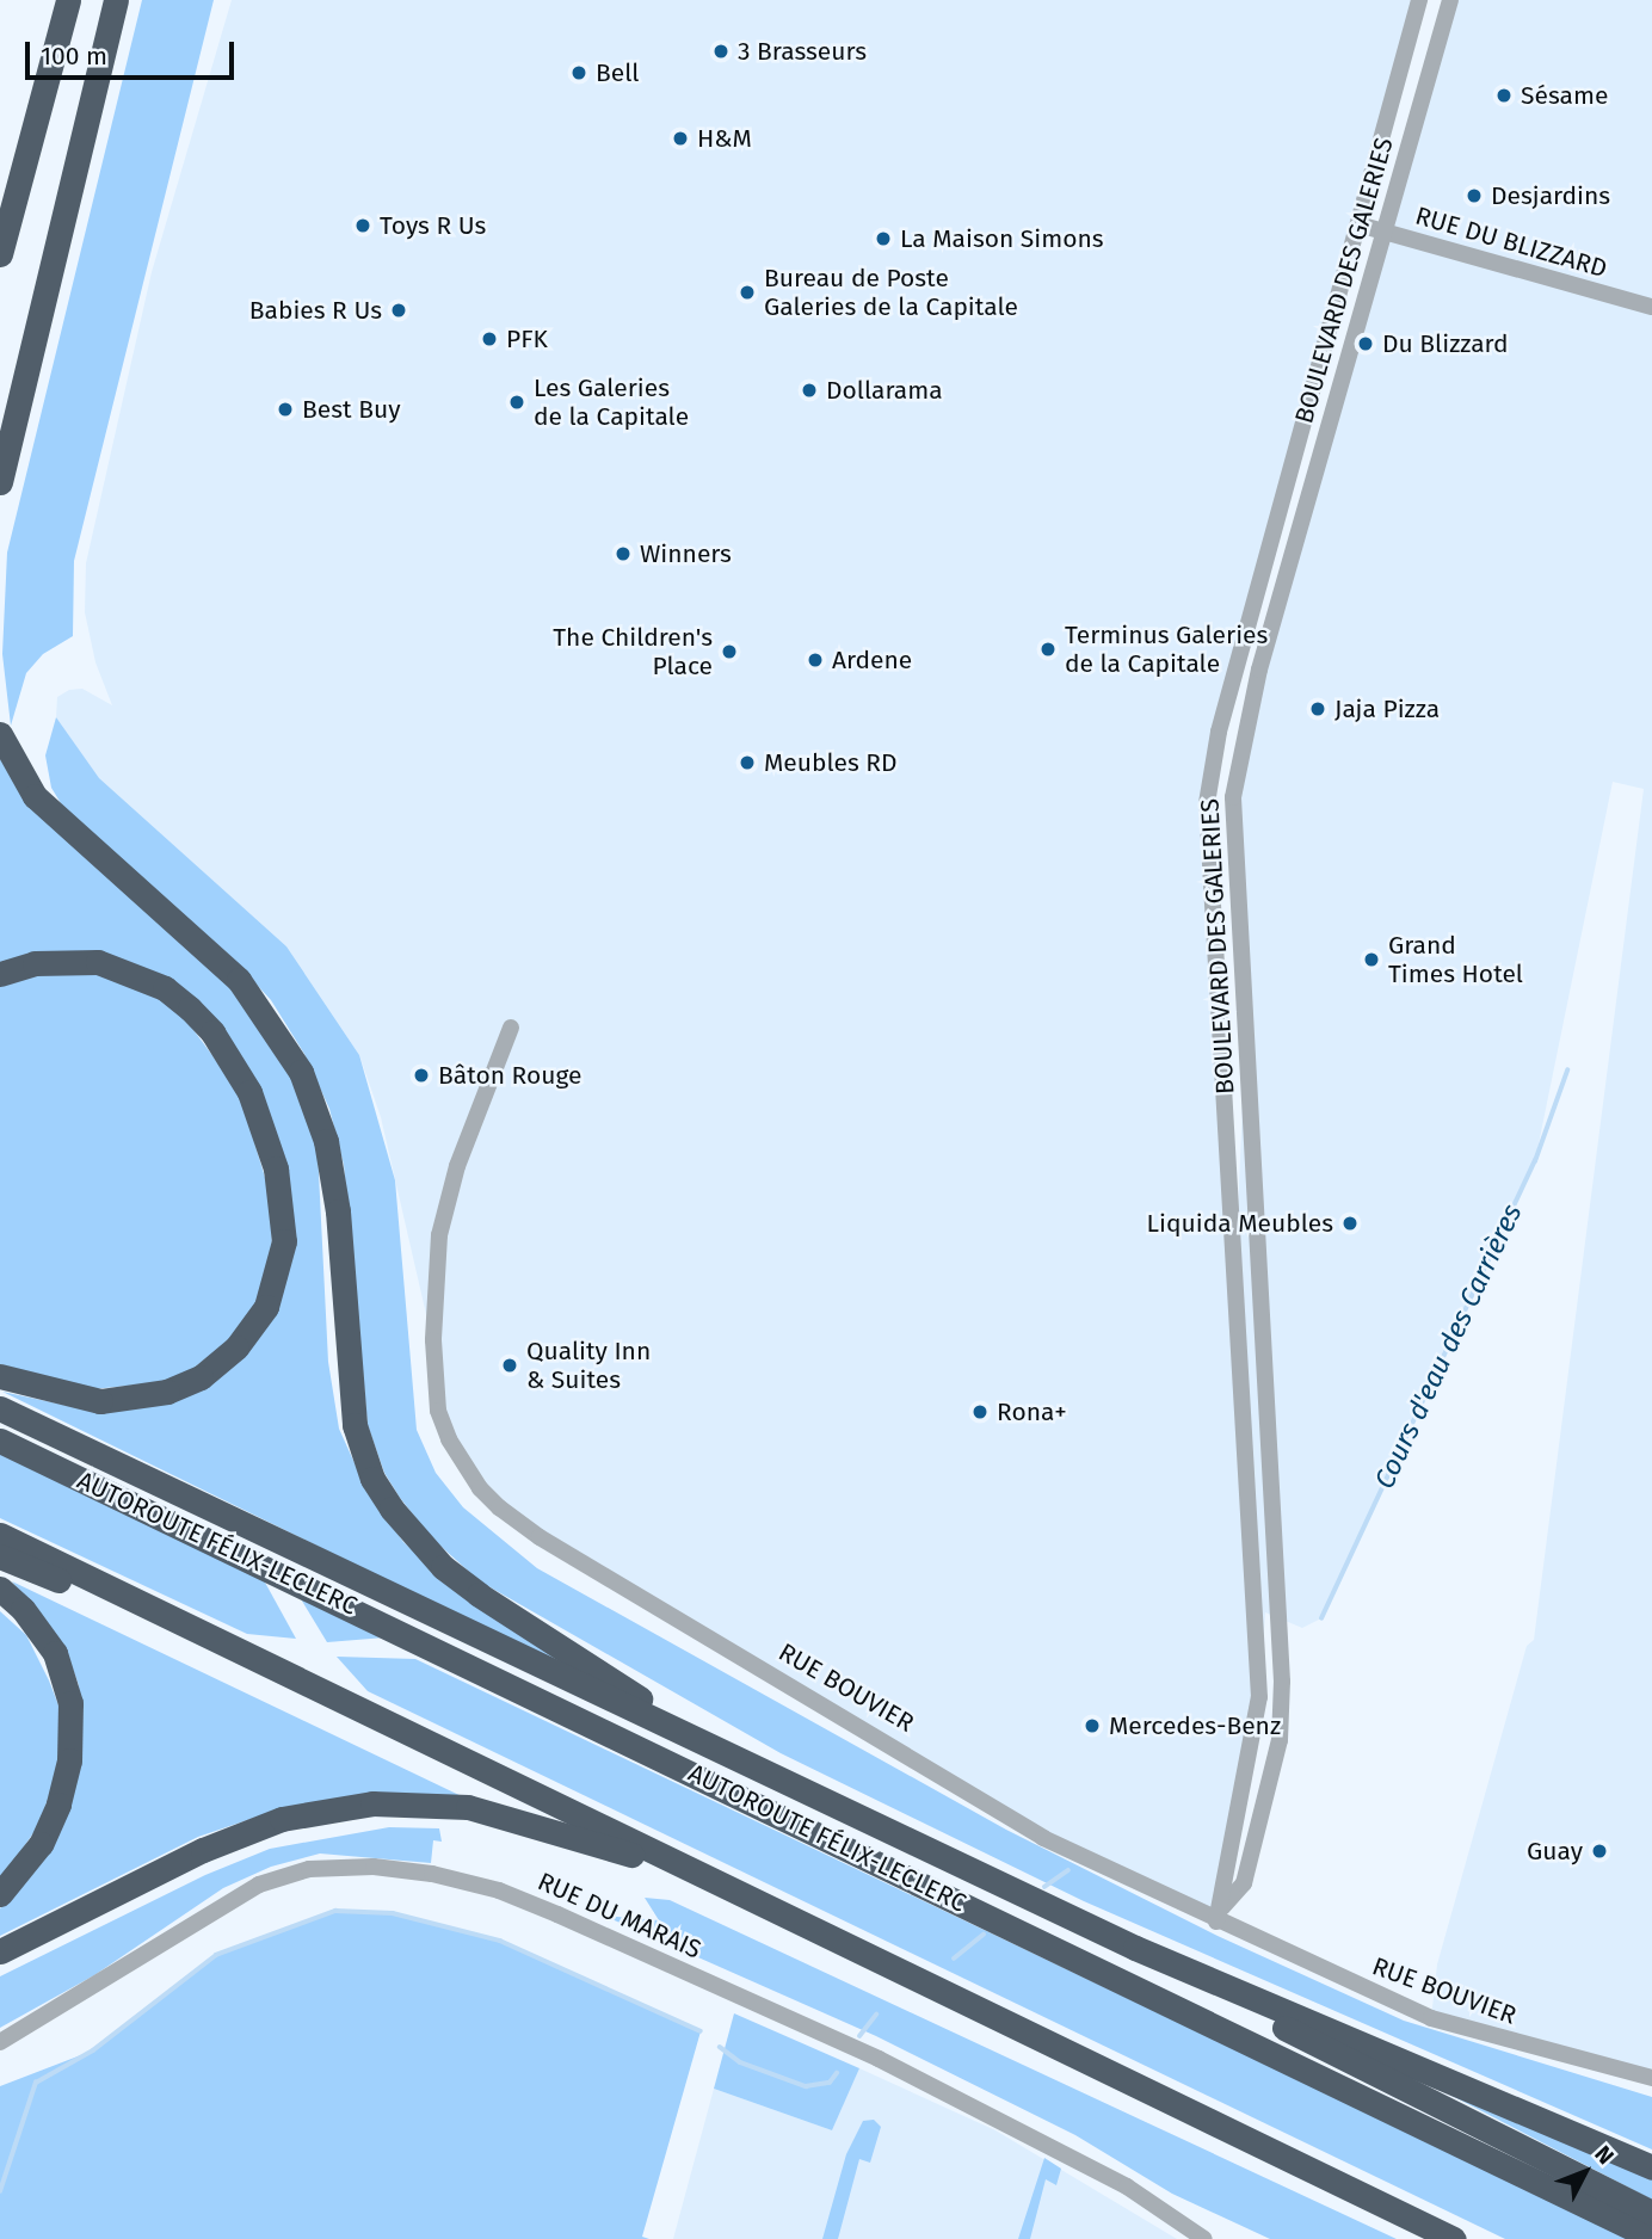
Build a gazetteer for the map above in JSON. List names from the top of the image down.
{
  "streets": {
    "highway": ["AUTOROUTE FÉLIX-LECLERC"],
    "street": [
      "RUE DU BLIZZARD",
      "BOULEVARD DES GALERIES",
      "RUE BOUVIER",
      "RUE DU MARAIS"
    ]
  },
  "crossings": [
    ["RUE DU BLIZZARD", "BOULEVARD DES GALERIES"],
    ["BOULEVARD DES GALERIES", "RUE BOUVIER"]
  ],
  "water": ["Cours d'eau des Carrières"],
  "places": [
    "3 Brasseurs",
    "Bell",
    "Sésame",
    "H&M",
    "Desjardins",
    "Toys R Us",
    "La Maison Simons",
    "Bureau de Poste Galeries de la Capitale",
    "Babies R Us",
    "PFK",
    "Du Blizzard",
    "Dollarama",
    "Les Galeries de la Capitale",
    "Best Buy",
    "Winners",
    "Terminus Galeries de la Capitale",
    "The Children's Place",
    "Ardene",
    "Jaja Pizza",
    "Meubles RD",
    "Grand Times Hotel",
    "Bâton Rouge",
    "Liquida Meubles",
    "Quality Inn & Suites",
    "Rona+",
    "Mercedes-Benz",
    "Guay"
  ],
  "scale_bar": "100 m",
  "north": "top right"
}
